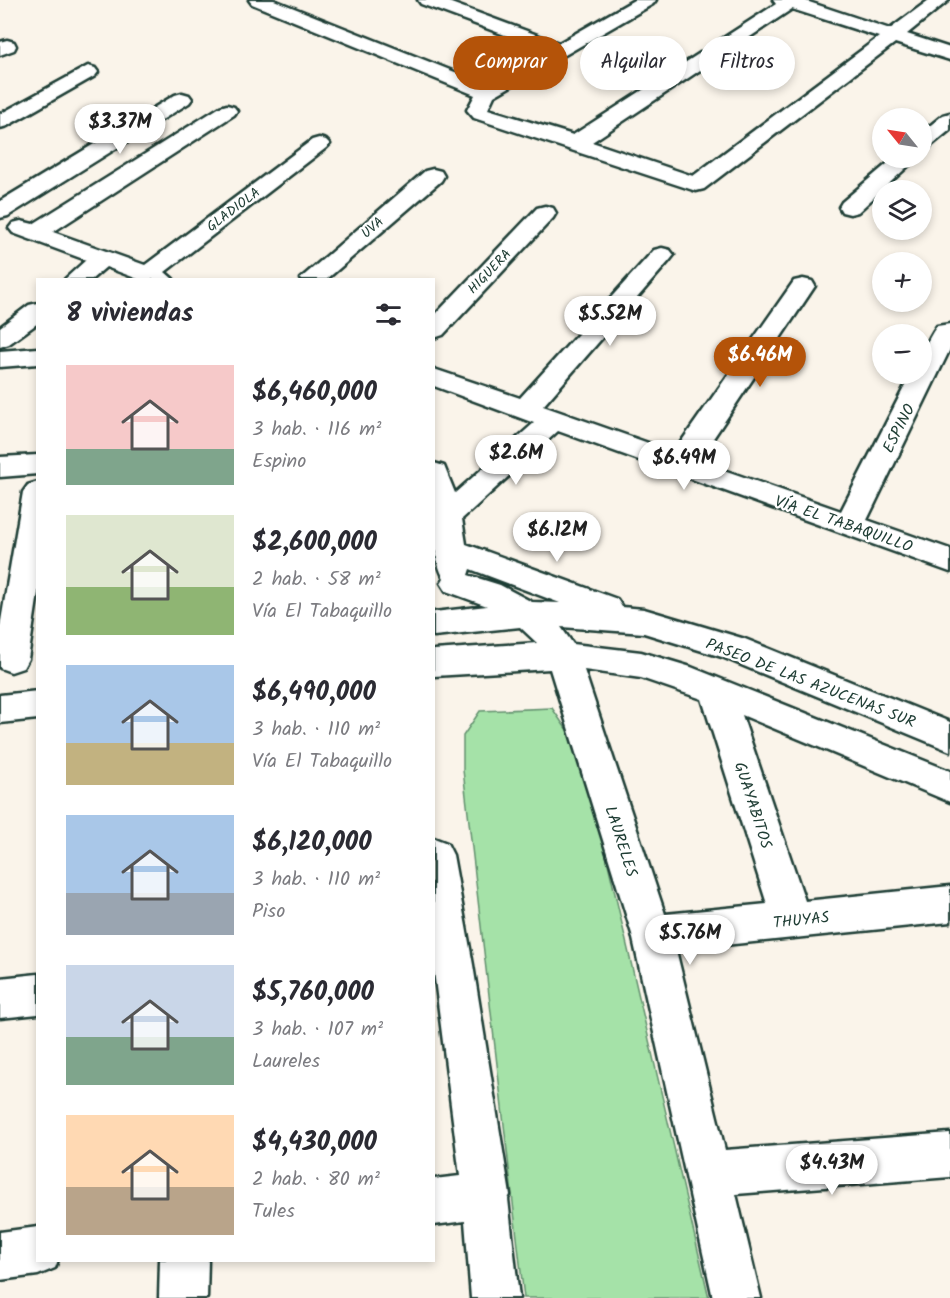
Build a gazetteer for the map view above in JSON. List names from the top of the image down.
{
  "streets": {
    "street": [
      "GLADIOLA",
      "UVA",
      "HIGUERA",
      "ESPINO",
      "VÍA EL TABAQUILLO",
      "PASEO DE LAS AZUCENAS SUR",
      "GUAYABITOS",
      "LAURELES",
      "THUYAS"
    ]
  },
  "crossings": [
    ["ESPINO", "VÍA EL TABAQUILLO"],
    ["PASEO DE LAS AZUCENAS SUR", "LAURELES"],
    ["GUAYABITOS", "THUYAS"],
    ["LAURELES", "THUYAS"]
  ],
  "north": "top left",
  "page": {
    "chip": ["Comprar", "Alquilar", "Filtros"],
    "price": [
      "$3.37M",
      "$5.52M",
      "$6.46M",
      "$2.6M",
      "$6.49M",
      "$6.12M",
      "$5.76M",
      "$4.43M"
    ],
    "map_buttons": ["+", "−"],
    "heading": "8 viviendas",
    "list": [
      {
        "name": "$6,460,000",
        "note": "3 hab. · 116 m² · Espino"
      },
      {
        "name": "$2,600,000",
        "note": "2 hab. · 58 m² · Vía El Tabaquillo"
      },
      {
        "name": "$6,490,000",
        "note": "3 hab. · 110 m² · Vía El Tabaquillo"
      },
      {
        "name": "$6,120,000",
        "note": "3 hab. · 110 m² · Piso"
      },
      {
        "name": "$5,760,000",
        "note": "3 hab. · 107 m² · Laureles"
      },
      {
        "name": "$4,430,000",
        "note": "2 hab. · 80 m² · Tules"
      }
    ]
  }
}
